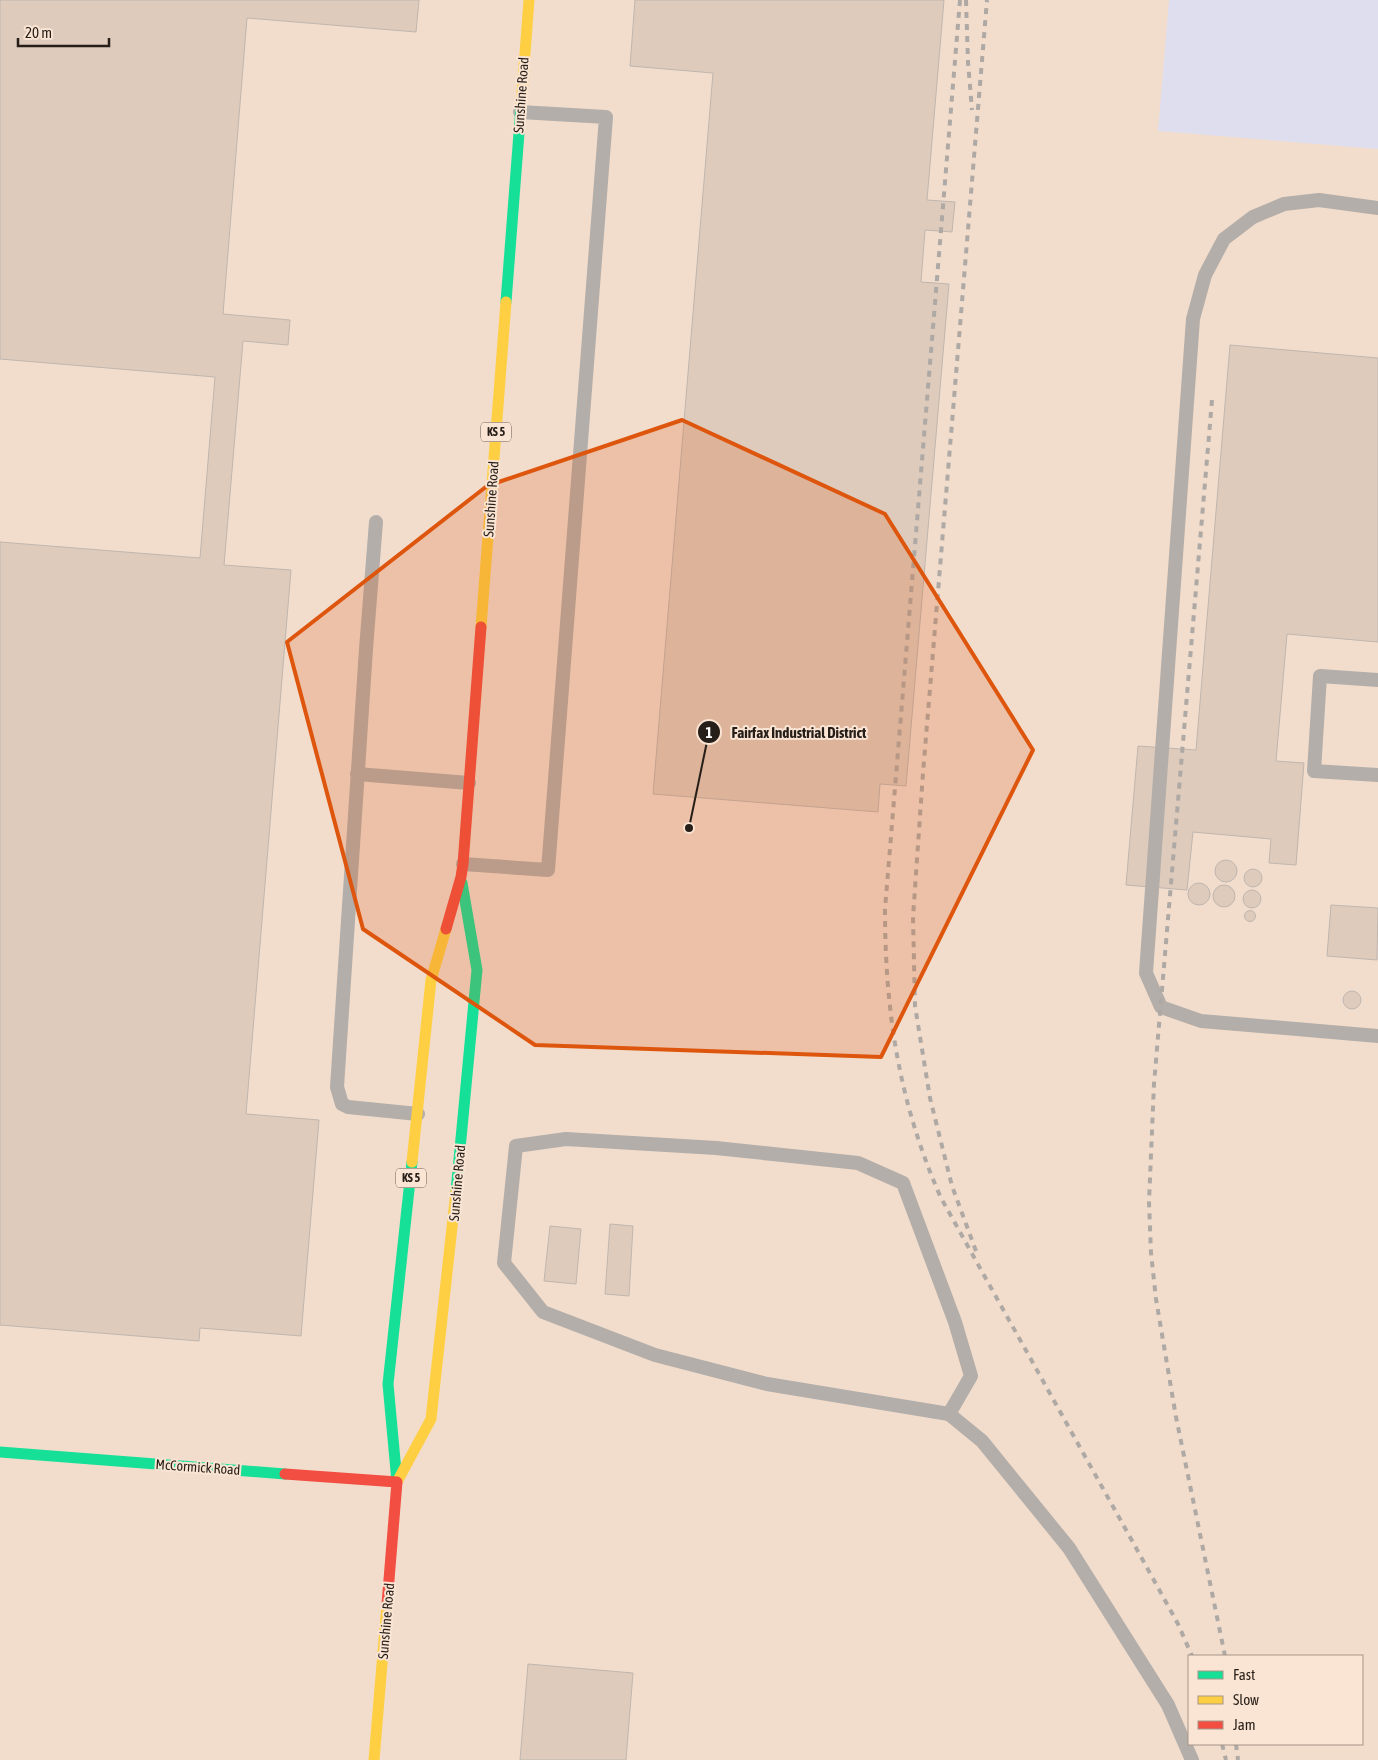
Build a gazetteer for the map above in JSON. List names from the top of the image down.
{
  "streets": {
    "main road": ["Sunshine Road", "KS 5", "McCormick Road"]
  },
  "crossings": [
    ["Sunshine Road", "McCormick Road"]
  ],
  "places": ["Fairfax Industrial District"],
  "legend": ["Fast", "Slow", "Jam"],
  "scale_bar": "20 m"
}
